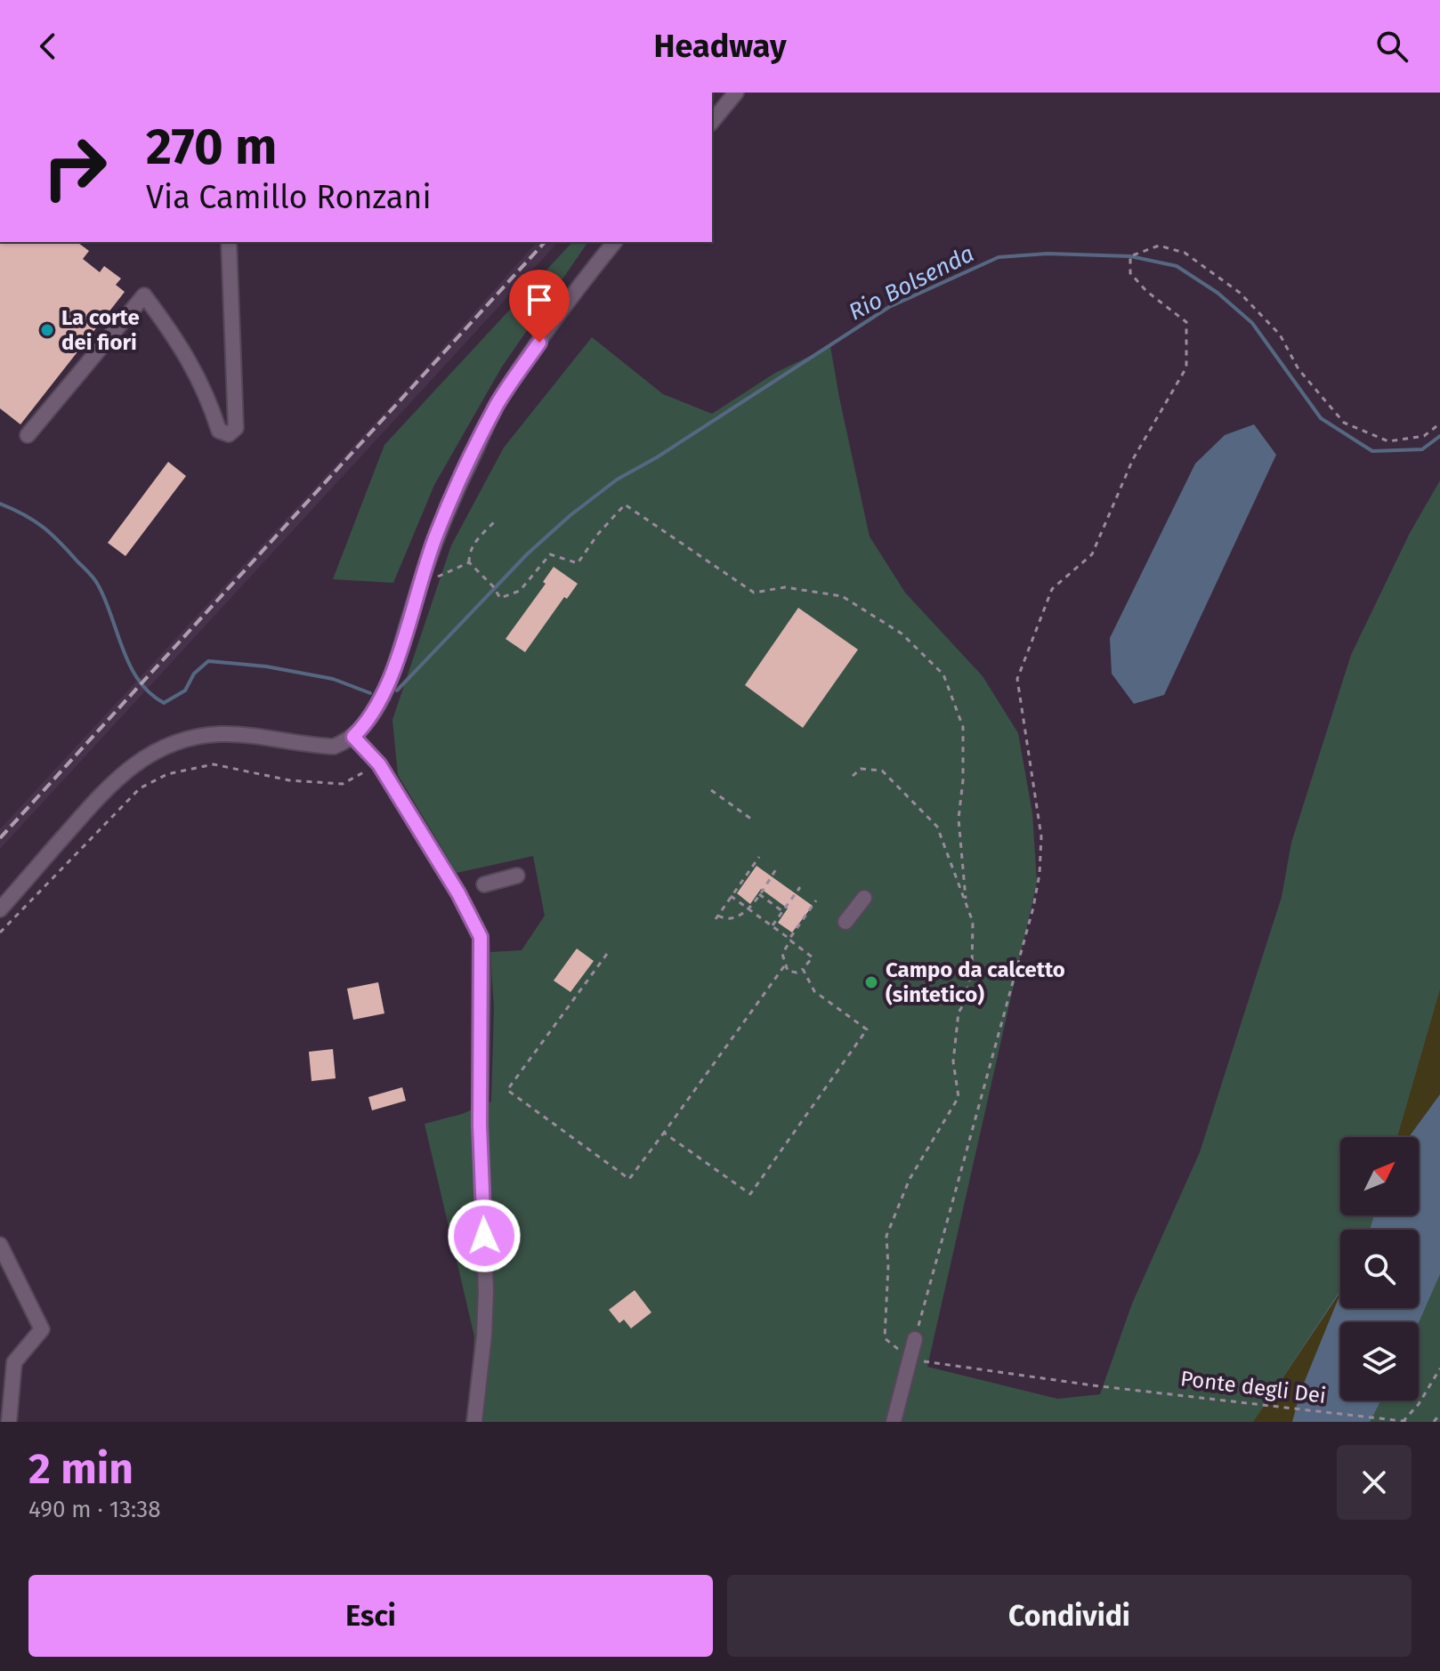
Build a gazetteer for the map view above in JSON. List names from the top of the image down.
{
  "streets": {
    "path": ["Ponte degli Dei"]
  },
  "water": ["Rio Bolsenda"],
  "places": ["La corte dei fiori", "Campo da calcetto (sintetico)"],
  "north": "top right",
  "page": {
    "header": "Headway",
    "turn": ["270 m", "Via Camillo Ronzani"],
    "heading": ["2 min", "490 m · 13:38"],
    "buttons": ["Esci", "Condividi"]
  }
}
